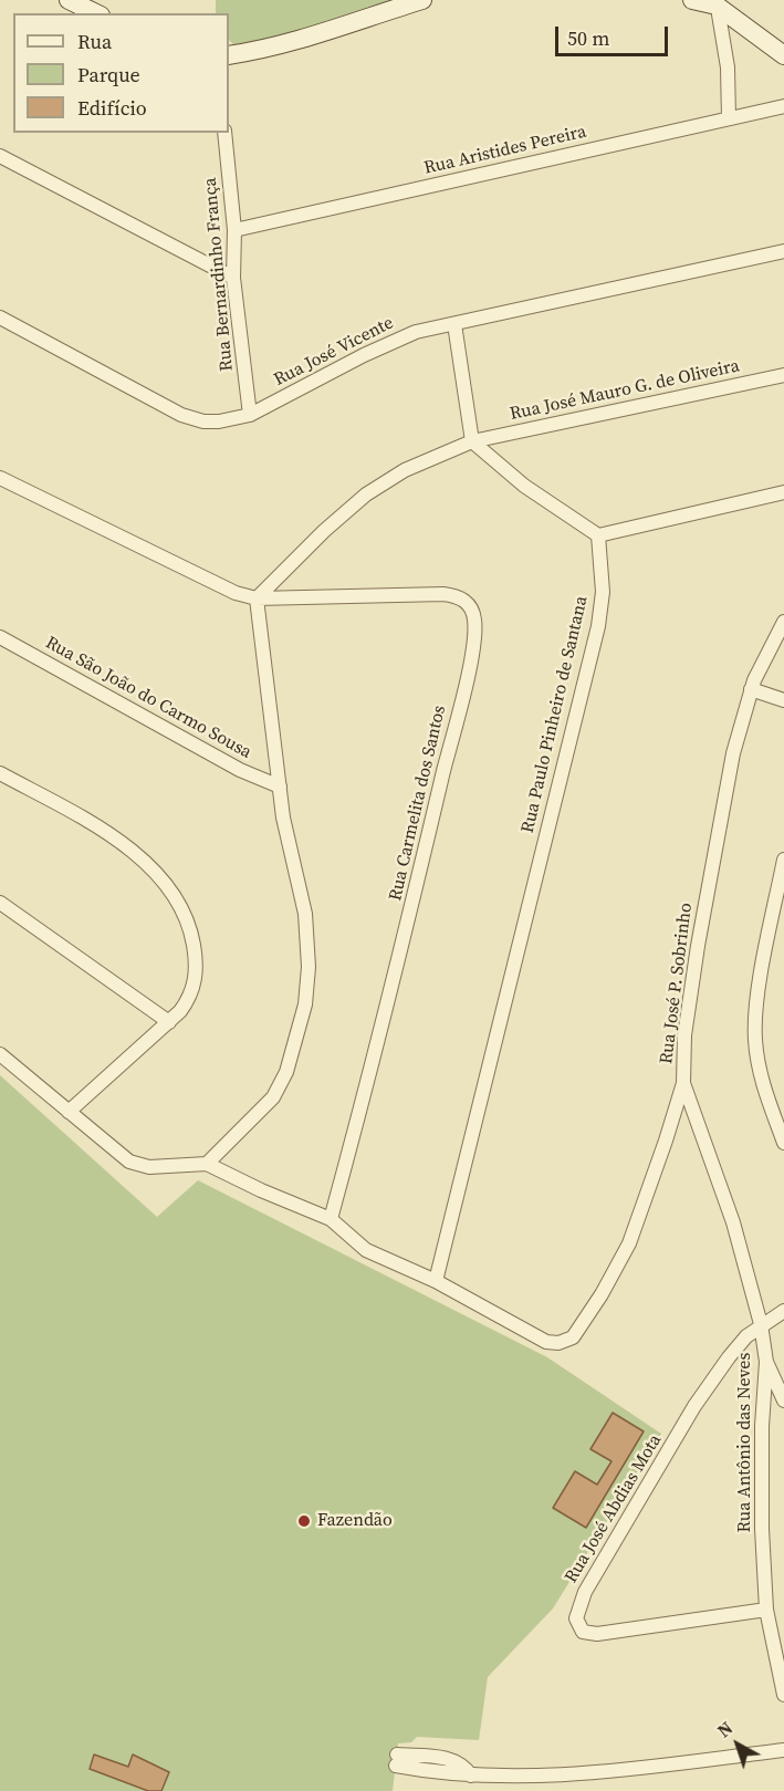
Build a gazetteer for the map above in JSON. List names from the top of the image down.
{
  "streets": {
    "street": [
      "Rua Aristides Pereira",
      "Rua Bernardinho França",
      "Rua José Vicente",
      "Rua José Mauro G. de Oliveira",
      "Rua São João do Carmo Sousa",
      "Rua Paulo Pinheiro de Santana",
      "Rua Carmelita dos Santos",
      "Rua José P. Sobrinho",
      "Rua Antônio das Neves",
      "Rua José Abdias Mota"
    ]
  },
  "crossings": [
    ["Rua Aristides Pereira", "Rua Bernardinho França"],
    ["Rua Bernardinho França", "Rua José Vicente"],
    ["Rua Paulo Pinheiro de Santana", "Rua José P. Sobrinho"],
    ["Rua José P. Sobrinho", "Rua Antônio das Neves"],
    ["Rua Antônio das Neves", "Rua José Abdias Mota"]
  ],
  "places": ["Fazendão"],
  "legend": ["Rua", "Parque", "Edifício"],
  "scale_bar": "50 m",
  "north": "top left"
}
